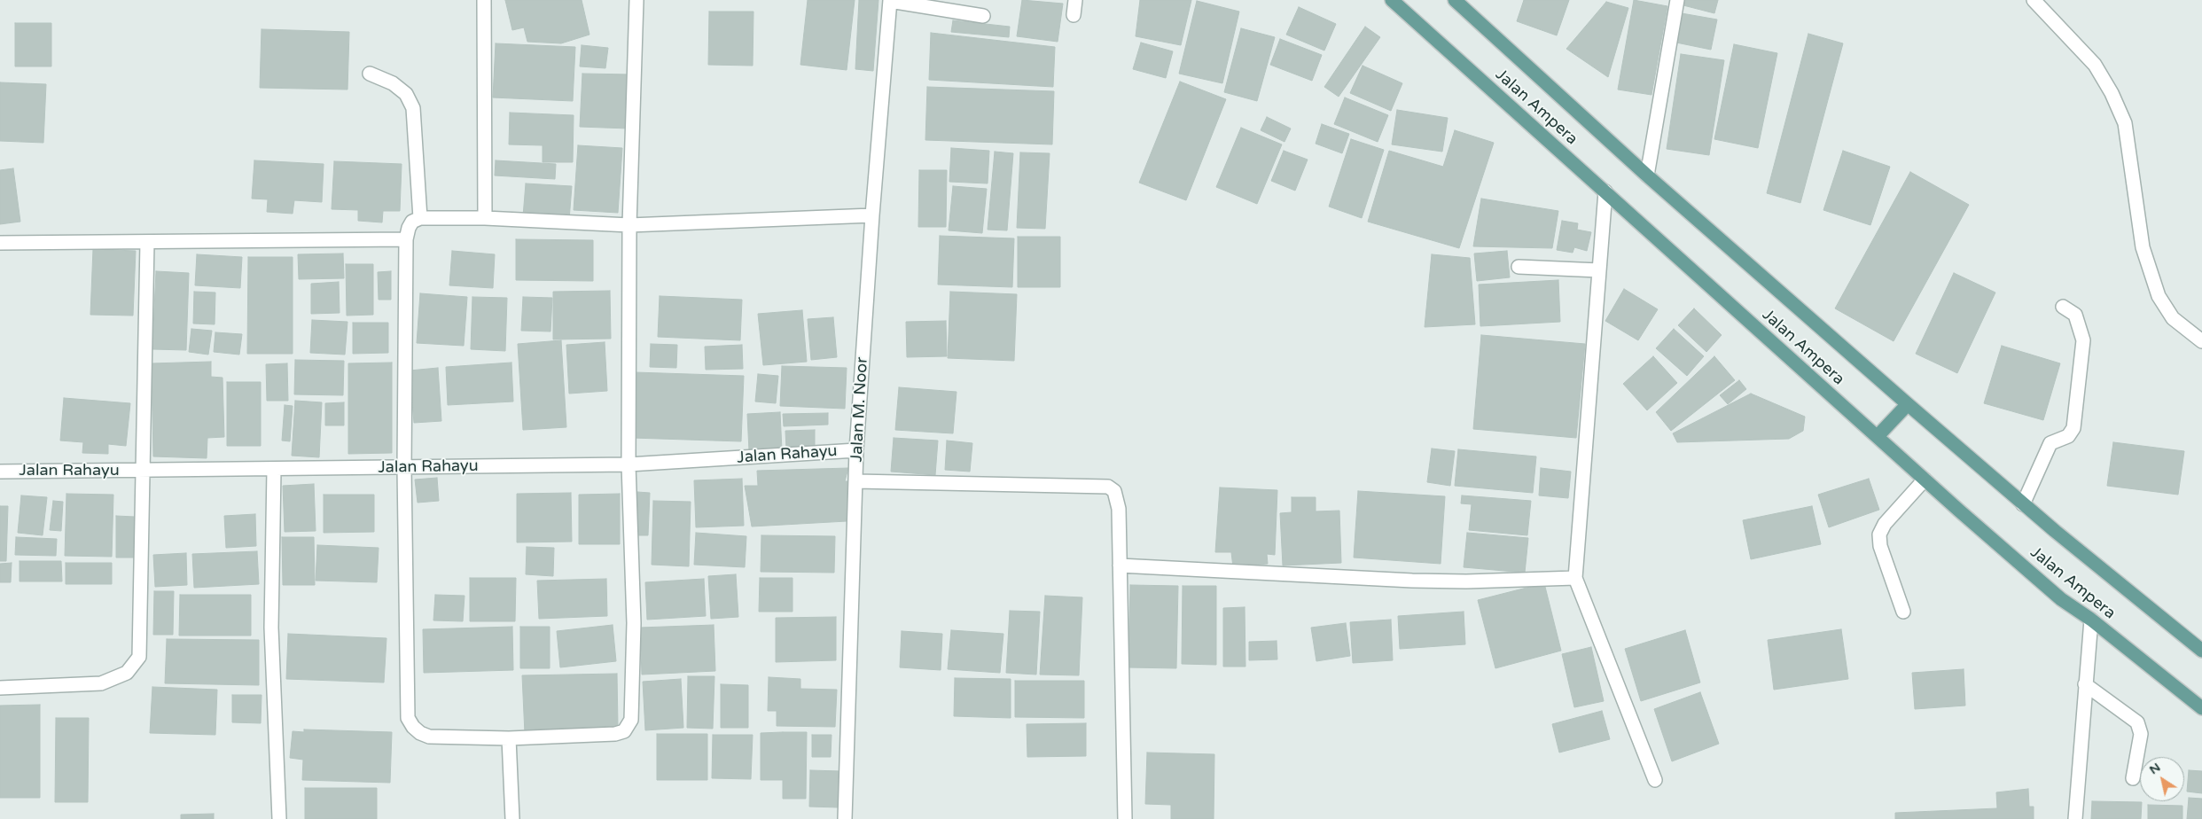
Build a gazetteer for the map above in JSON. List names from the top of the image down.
{
  "streets": {
    "main road": ["Jalan Ampera"],
    "street": ["Jalan M. Noor", "Jalan Rahayu"]
  },
  "crossings": [
    ["Jalan M. Noor", "Jalan Rahayu"]
  ],
  "north": "top left"
}
